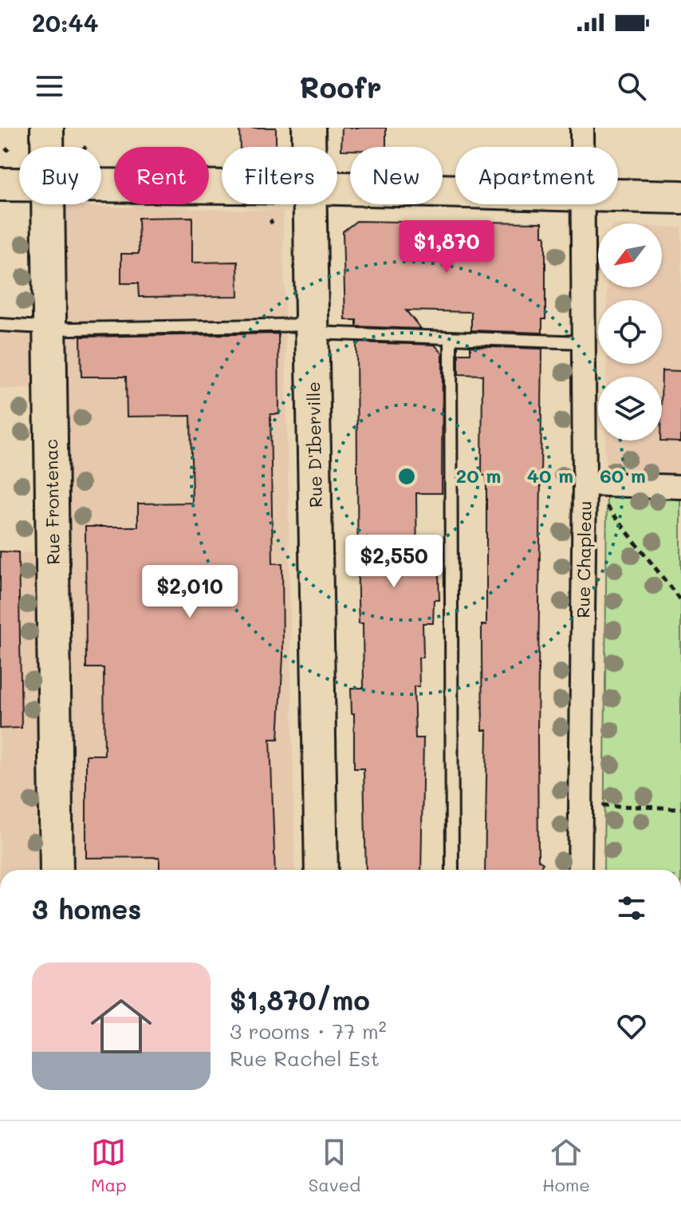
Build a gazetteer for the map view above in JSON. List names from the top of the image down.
{
  "streets": {
    "main road": ["Rue D'Iberville", "Rue Frontenac"],
    "street": ["Rue Chapleau"]
  },
  "north": "bottom left",
  "page": {
    "status": "20:44",
    "header": "Roofr",
    "chip": [
      "Buy",
      "Rent",
      "Filters",
      "New",
      "Apartment"
    ],
    "price": ["$1,870", "$2,550", "$2,010"],
    "heading": "3 homes",
    "list": [
      {
        "name": "$1,870/mo",
        "note": "3 rooms · 77 m² · Rue Rachel Est"
      }
    ],
    "tabs": ["Map", "Saved", "Home"]
  },
  "rings": ["20 m", "40 m", "60 m"]
}
